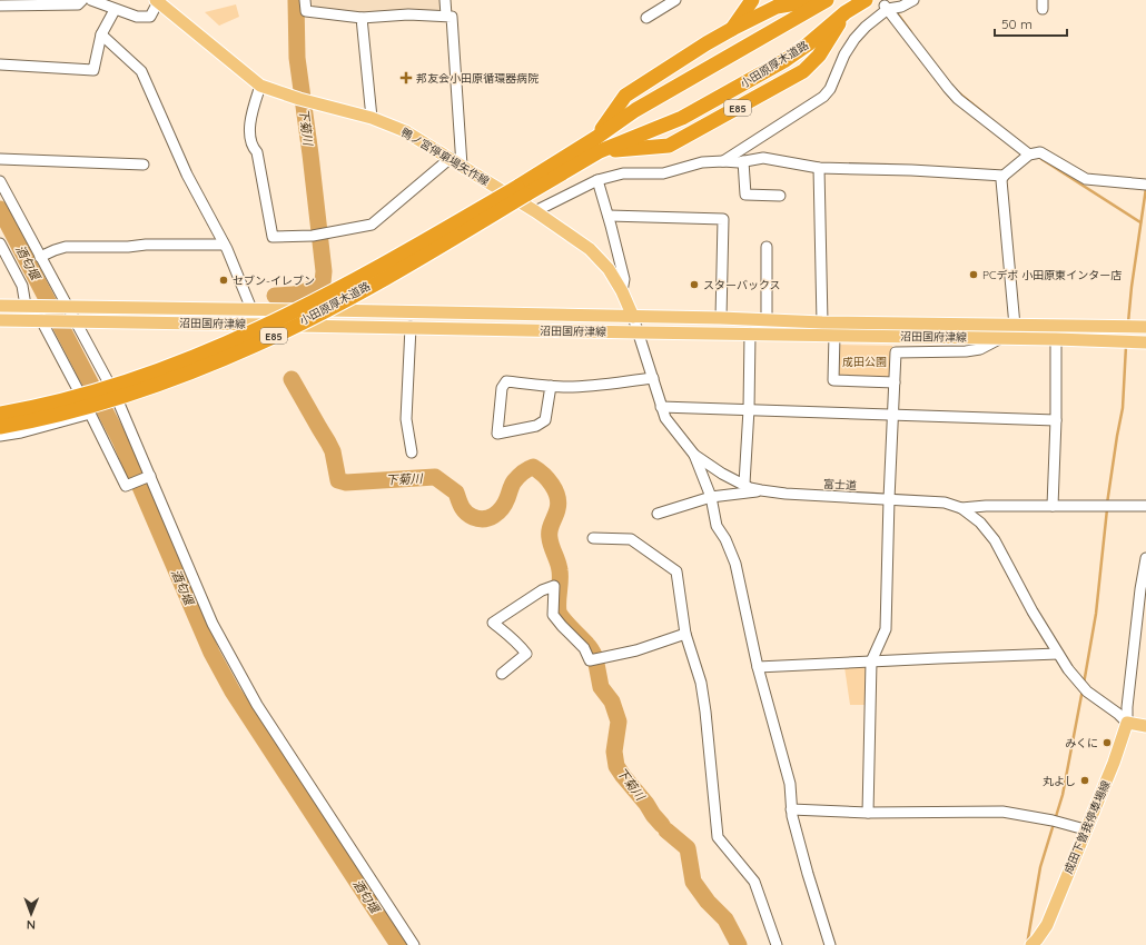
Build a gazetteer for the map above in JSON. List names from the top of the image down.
{
  "streets": {
    "highway": ["小田原厚木道路", "E85"],
    "main road": ["鴨ノ宮停車場矢作線", "沼田国府津線", "成田下曽我停車場線"],
    "street": ["富士道"]
  },
  "crossings": [
    ["鴨ノ宮停車場矢作線", "沼田国府津線"],
    ["鴨ノ宮停車場矢作線", "富士道"],
    ["沼田国府津線", "富士道"]
  ],
  "water": ["下菊川", "酒匂堰"],
  "parks": ["成田公園"],
  "places": {
    "health": ["邦友会小田原循環器病院"],
    "other": [
      "PCデポ 小田原東インター店",
      "セブン-イレブン",
      "スターバックス",
      "みくに",
      "丸よし"
    ]
  },
  "scale_bar": "50 m",
  "north": "bottom"
}
